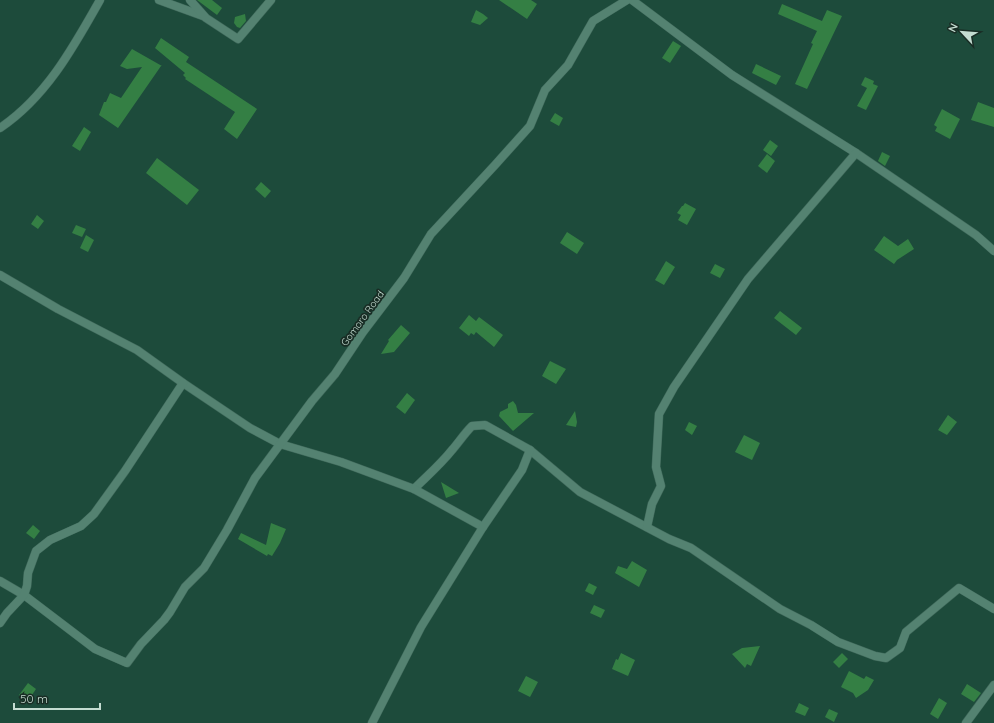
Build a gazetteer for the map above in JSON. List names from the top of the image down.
{
  "streets": {
    "street": ["Gomoro Road"]
  },
  "scale_bar": "50 m",
  "north": "top left"
}
